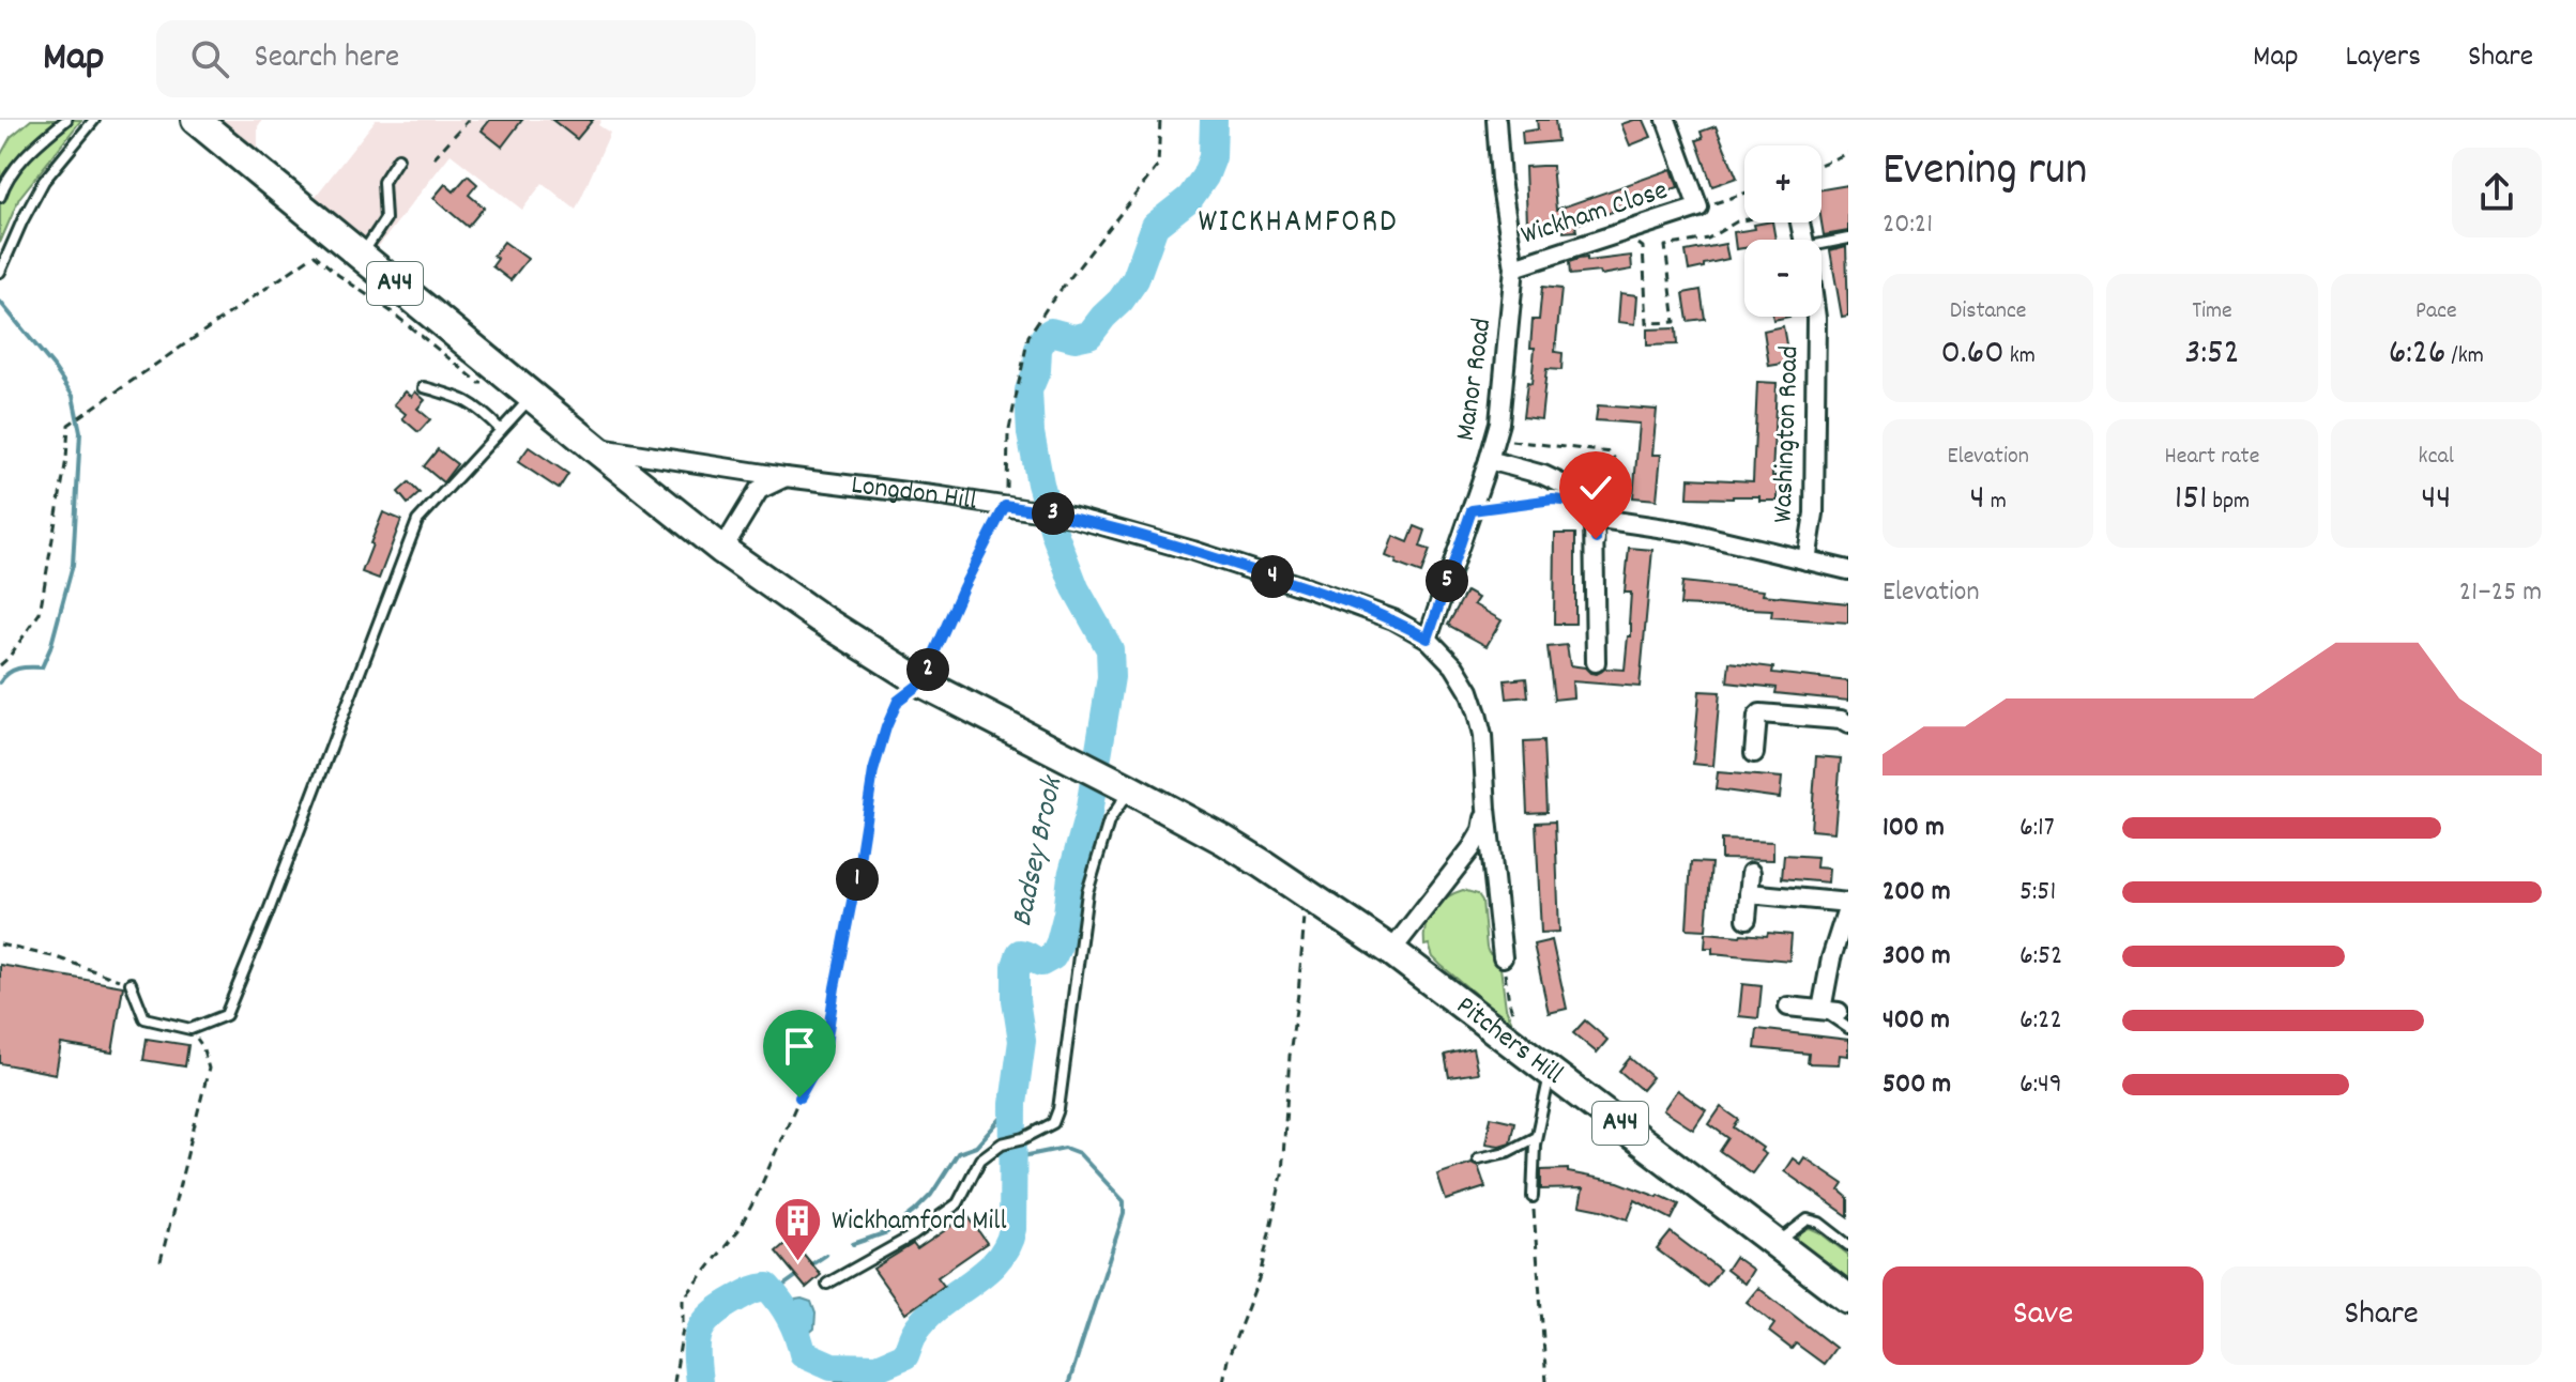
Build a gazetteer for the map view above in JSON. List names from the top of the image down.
{
  "streets": {
    "highway": ["A44", "Pitchers Hill"],
    "street": [
      "Wickham Close",
      "Manor Road",
      "Washington Road",
      "Longdon Hill"
    ]
  },
  "crossings": [
    ["Wickham Close", "Manor Road"],
    ["A44", "Longdon Hill"],
    ["A44", "Pitchers Hill"],
    ["Manor Road", "Longdon Hill"]
  ],
  "districts": ["WICKHAMFORD"],
  "water": ["Badsey Brook"],
  "places": {
    "building": ["Wickhamford Mill"]
  },
  "page": {
    "header": "Map",
    "search": "Search here",
    "nav": ["Map", "Layers", "Share"],
    "heading": ["Evening run", "20:21"],
    "map_buttons": ["+", "−"],
    "stats": [
      ["Distance", "0.60 km"],
      ["Time", "3:52"],
      ["Pace", "6:26 /km"],
      ["Elevation", "4 m"],
      ["Heart rate", "151 bpm"],
      ["kcal", "44"]
    ],
    "pins": [
      "3",
      "4",
      "5",
      "2",
      "1"
    ],
    "chart": ["Elevation", "21–25 m"],
    "list": [
      {
        "name": "100 m",
        "note": "6:17"
      },
      {
        "name": "200 m",
        "note": "5:51"
      },
      {
        "name": "300 m",
        "note": "6:52"
      },
      {
        "name": "400 m",
        "note": "6:22"
      },
      {
        "name": "500 m",
        "note": "6:49"
      }
    ],
    "buttons": ["Save", "Share"]
  }
}
